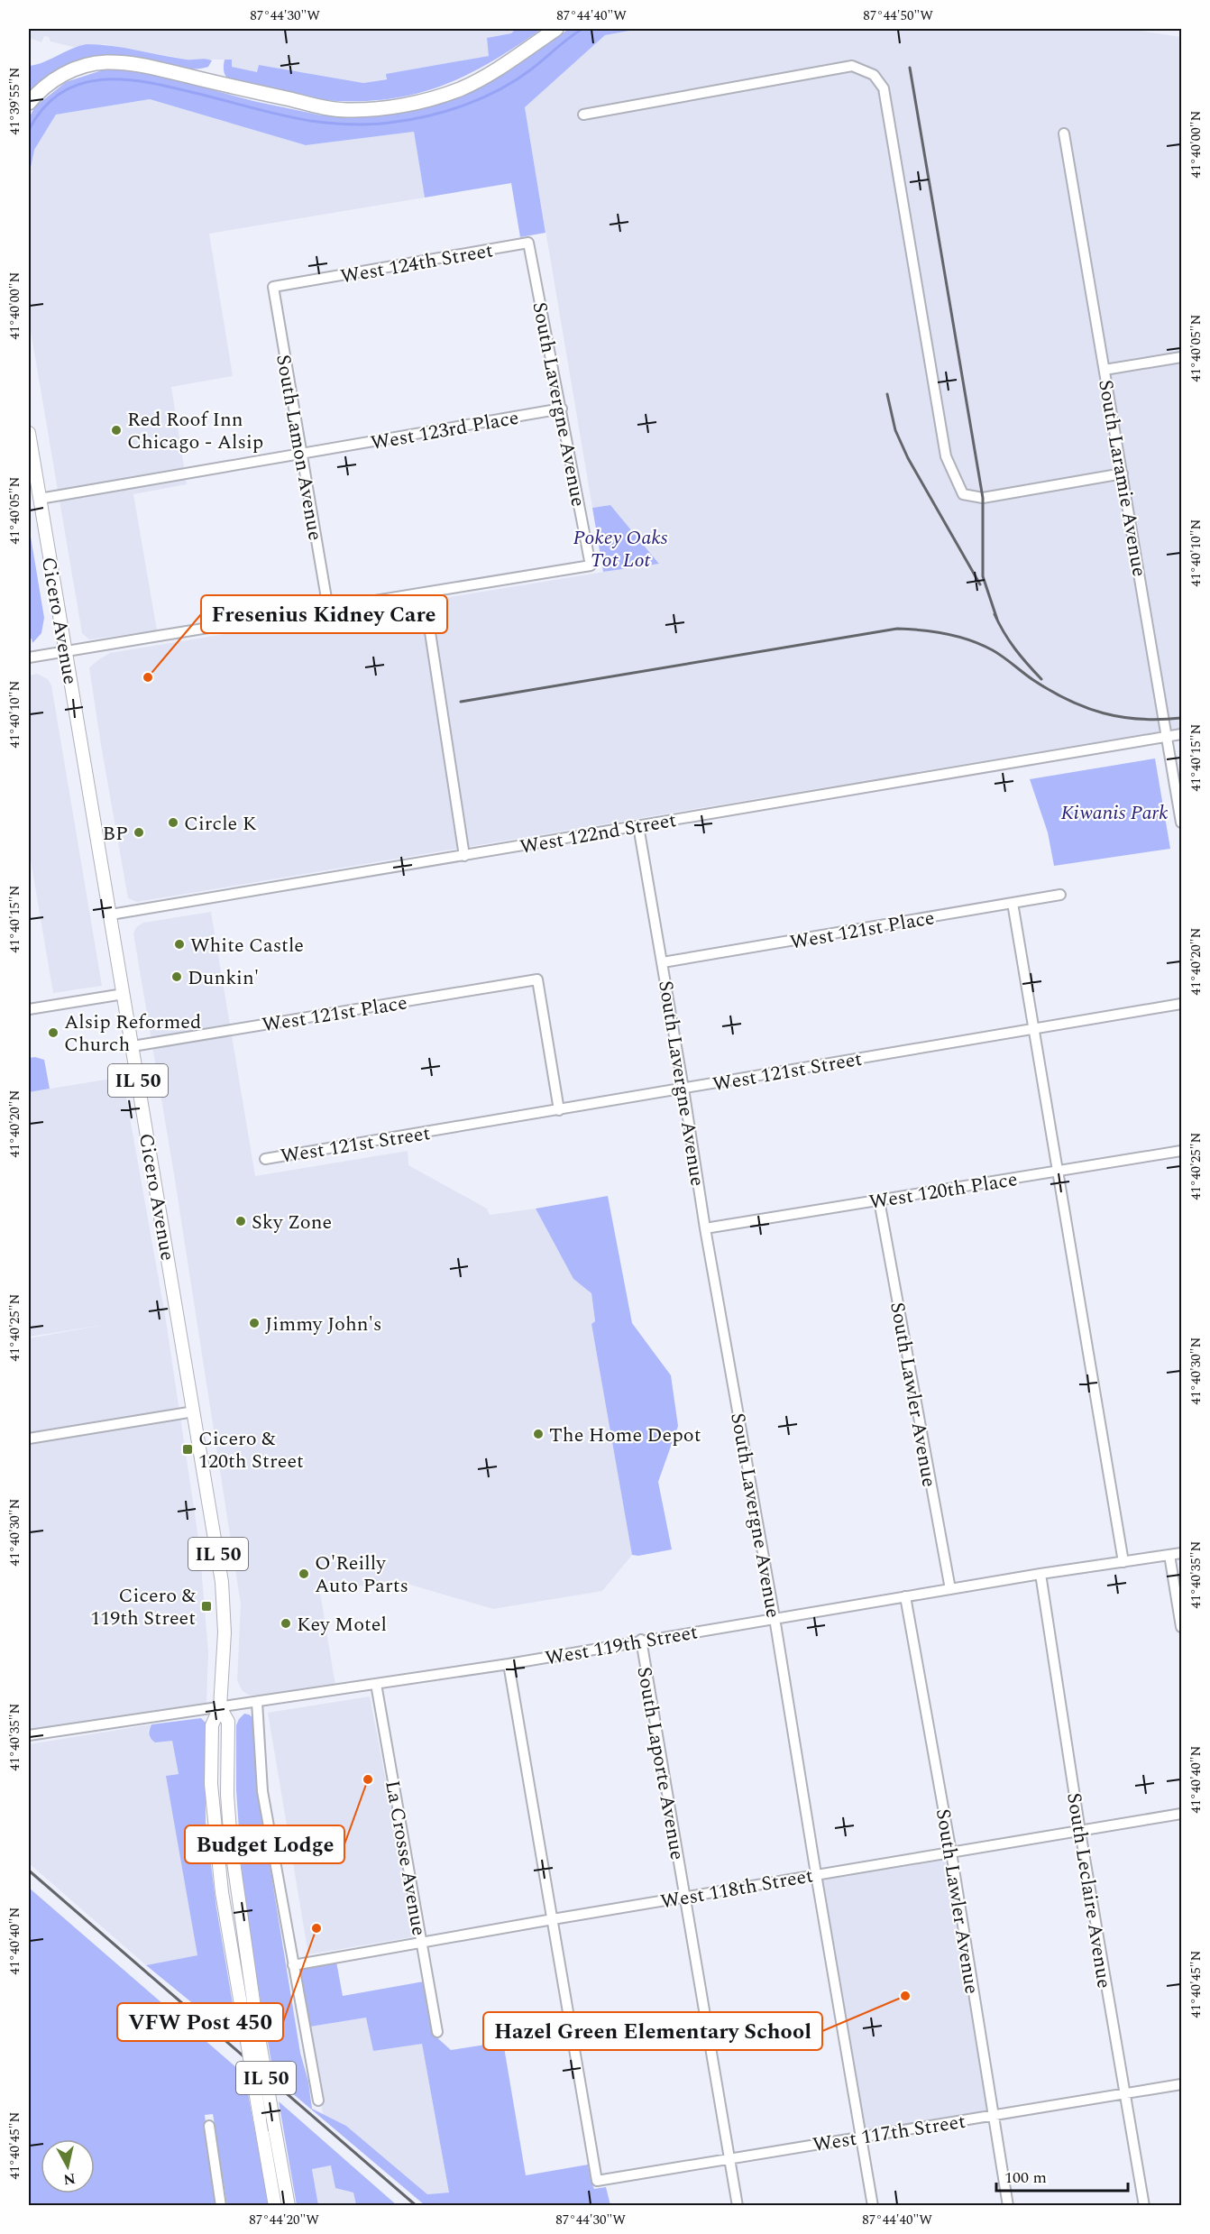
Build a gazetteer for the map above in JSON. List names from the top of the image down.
{
  "streets": {
    "main road": ["Cicero Avenue", "IL 50"],
    "street": [
      "West 124th Street",
      "South Lavergne Avenue",
      "West 123rd Place",
      "South Lamon Avenue",
      "South Laramie Avenue",
      "West 122nd Street",
      "West 121st Place",
      "West 121st Street",
      "West 120th Place",
      "South Lawler Avenue",
      "West 119th Street",
      "South Laporte Avenue",
      "La Crosse Avenue",
      "West 118th Street",
      "South Leclaire Avenue",
      "West 117th Street"
    ]
  },
  "crossings": [
    ["West 124th Street", "South Lavergne Avenue"],
    ["West 124th Street", "South Lamon Avenue"],
    ["South Lavergne Avenue", "West 123rd Place"],
    ["South Lavergne Avenue", "South Lamon Avenue"],
    ["South Lavergne Avenue", "West 122nd Street"],
    ["South Lavergne Avenue", "West 121st Place"],
    ["South Lavergne Avenue", "West 121st Street"],
    ["South Lavergne Avenue", "West 120th Place"],
    ["South Lavergne Avenue", "West 119th Street"],
    ["South Lavergne Avenue", "West 118th Street"],
    ["South Lavergne Avenue", "West 117th Street"],
    ["West 123rd Place", "South Lamon Avenue"],
    ["West 123rd Place", "Cicero Avenue"],
    ["South Laramie Avenue", "West 122nd Street"],
    ["Cicero Avenue", "West 122nd Street"],
    ["Cicero Avenue", "West 121st Place"],
    ["Cicero Avenue", "West 119th Street"],
    ["West 121st Place", "West 121st Street"],
    ["West 120th Place", "South Lawler Avenue"],
    ["South Lawler Avenue", "West 119th Street"],
    ["South Lawler Avenue", "West 118th Street"],
    ["South Lawler Avenue", "West 117th Street"],
    ["West 119th Street", "South Laporte Avenue"],
    ["West 119th Street", "La Crosse Avenue"],
    ["West 119th Street", "South Leclaire Avenue"],
    ["South Laporte Avenue", "West 118th Street"],
    ["South Laporte Avenue", "West 117th Street"],
    ["La Crosse Avenue", "West 118th Street"],
    ["West 118th Street", "South Leclaire Avenue"],
    ["West 118th Street", "West 117th Street"],
    ["South Leclaire Avenue", "West 117th Street"]
  ],
  "parks": ["Pokey Oaks Tot Lot", "Kiwanis Park"],
  "places": {
    "other": [
      "Red Roof Inn Chicago - Alsip",
      "Fresenius Kidney Care",
      "Circle K",
      "BP",
      "White Castle",
      "Dunkin'",
      "Alsip Reformed Church",
      "Sky Zone",
      "Jimmy John's",
      "The Home Depot",
      "O'Reilly Auto Parts",
      "Key Motel",
      "Budget Lodge",
      "VFW Post 450",
      "Hazel Green Elementary School"
    ],
    "transit": ["Cicero & 120th Street", "Cicero & 119th Street"]
  },
  "scale_bar": "100 m",
  "north": "bottom",
  "coordinates": [
    "87°44'30\"W",
    "87°44'40\"W",
    "87°44'50\"W",
    "41°39'55\"N",
    "41°40'00\"N",
    "41°40'05\"N",
    "41°40'10\"N",
    "41°40'15\"N",
    "41°40'20\"N",
    "41°40'25\"N",
    "41°40'30\"N",
    "41°40'35\"N",
    "41°40'40\"N",
    "41°40'45\"N",
    "87°44'20\"W"
  ]
}
